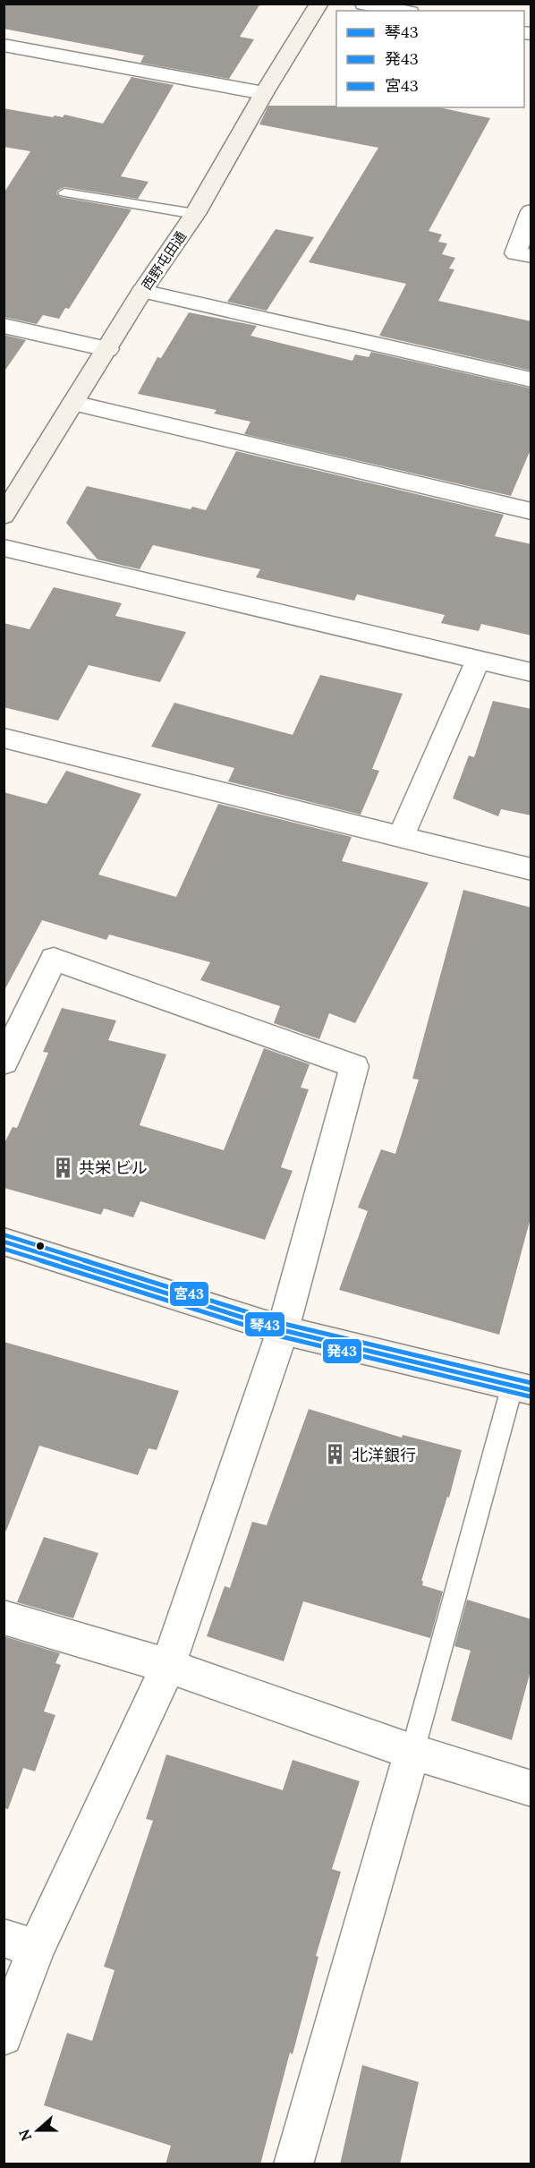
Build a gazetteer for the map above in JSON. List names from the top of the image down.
{
  "streets": {
    "street": ["西野屯田通"]
  },
  "places": {
    "building": ["共栄 ビル", "北洋銀行"]
  },
  "lines": ["transit line 宮43", "transit line 琴43", "transit line 発43"],
  "legend": ["琴43", "発43", "宮43"],
  "north": "left"
}
